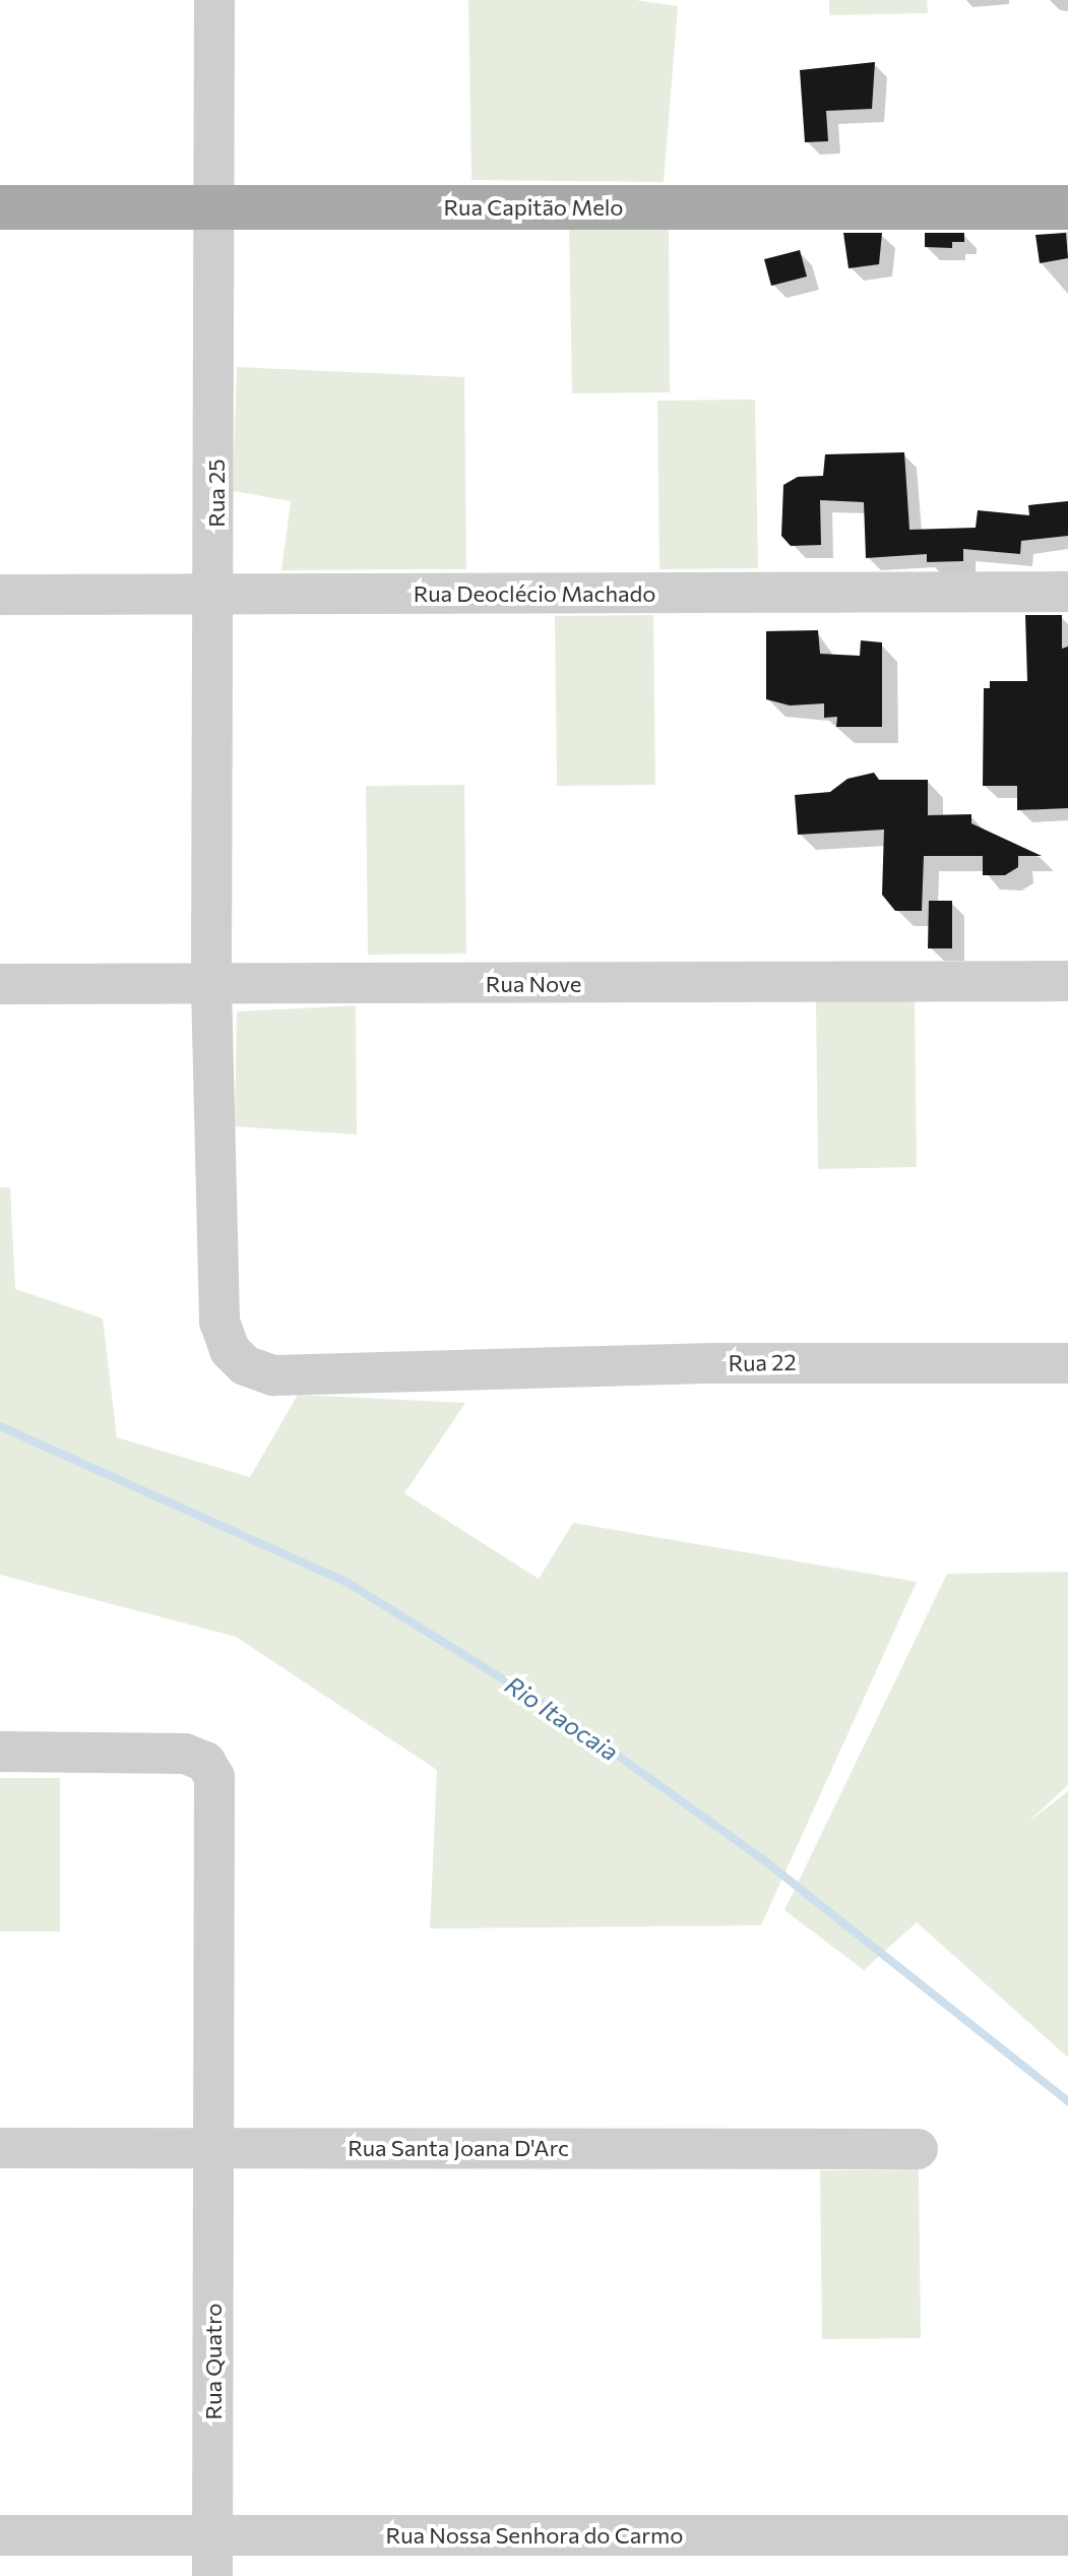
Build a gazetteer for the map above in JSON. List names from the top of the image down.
{
  "streets": {
    "main road": ["Rua Capitão Melo"],
    "street": [
      "Rua 25",
      "Rua Deoclécio Machado",
      "Rua Nove",
      "Rua 22",
      "Rua Santa Joana D'Arc",
      "Rua Quatro",
      "Rua Nossa Senhora do Carmo"
    ]
  },
  "crossings": [
    ["Rua Capitão Melo", "Rua 25"],
    ["Rua 25", "Rua Deoclécio Machado"],
    ["Rua 25", "Rua Nove"],
    ["Rua 25", "Rua 22"],
    ["Rua Nove", "Rua 22"],
    ["Rua Santa Joana D'Arc", "Rua Quatro"],
    ["Rua Quatro", "Rua Nossa Senhora do Carmo"]
  ],
  "water": ["Rio Itaocaia"]
}
